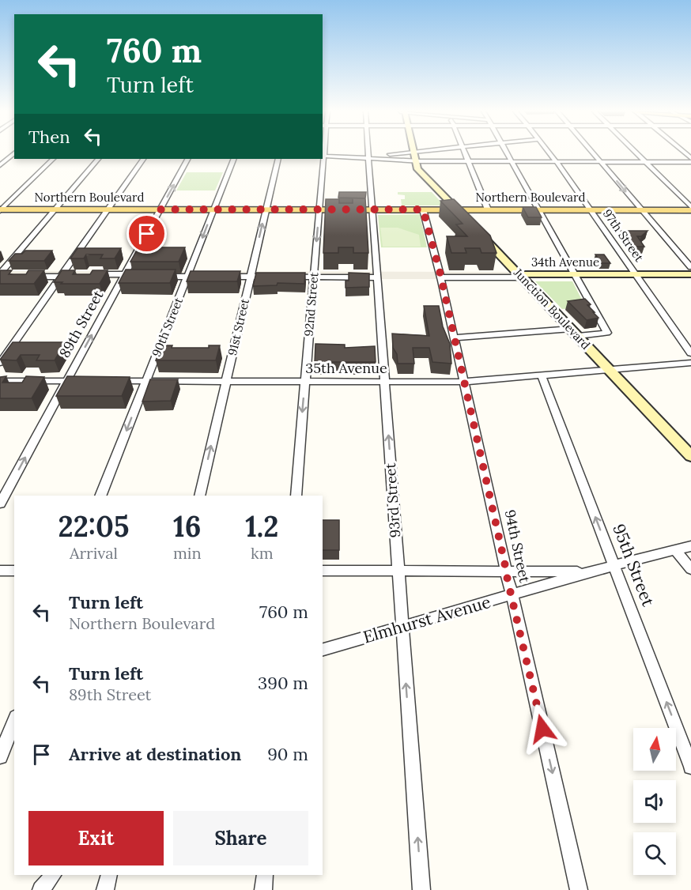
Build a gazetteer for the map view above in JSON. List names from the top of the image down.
{
  "streets": {
    "main road": ["Northern Boulevard", "34th Avenue", "Junction Boulevard"],
    "street": [
      "97th Street",
      "92nd Street",
      "89th Street",
      "90th Street",
      "91st Street",
      "35th Avenue",
      "93rd Street",
      "94th Street",
      "95th Street",
      "Elmhurst Avenue"
    ]
  },
  "crossings": [
    ["Northern Boulevard", "97th Street"],
    ["Northern Boulevard", "92nd Street"],
    ["Northern Boulevard", "89th Street"],
    ["Northern Boulevard", "90th Street"],
    ["Northern Boulevard", "91st Street"],
    ["Northern Boulevard", "93rd Street"],
    ["Northern Boulevard", "94th Street"],
    ["97th Street", "34th Avenue"],
    ["34th Avenue", "Junction Boulevard"],
    ["34th Avenue", "94th Street"],
    ["92nd Street", "35th Avenue"],
    ["Junction Boulevard", "35th Avenue"],
    ["90th Street", "35th Avenue"],
    ["91st Street", "35th Avenue"],
    ["35th Avenue", "93rd Street"],
    ["35th Avenue", "94th Street"],
    ["35th Avenue", "95th Street"],
    ["93rd Street", "Elmhurst Avenue"],
    ["94th Street", "Elmhurst Avenue"],
    ["95th Street", "Elmhurst Avenue"]
  ],
  "one_way": [
    "92nd Street",
    "90th Street",
    "91st Street",
    "93rd Street",
    "94th Street",
    "95th Street"
  ],
  "north": "top",
  "page": {
    "turn": ["760 m", "Turn left"],
    "then": "Then",
    "eta": [
      "22:05",
      "Arrival",
      "16",
      "min",
      "1.2",
      "km"
    ],
    "list": [
      {
        "name": "Turn left",
        "note": "Northern Boulevard",
        "value": "760 m"
      },
      {
        "name": "Turn left",
        "note": "89th Street",
        "value": "390 m"
      },
      {
        "name": "Arrive at destination",
        "value": "90 m"
      }
    ],
    "buttons": ["Exit", "Share"]
  }
}
